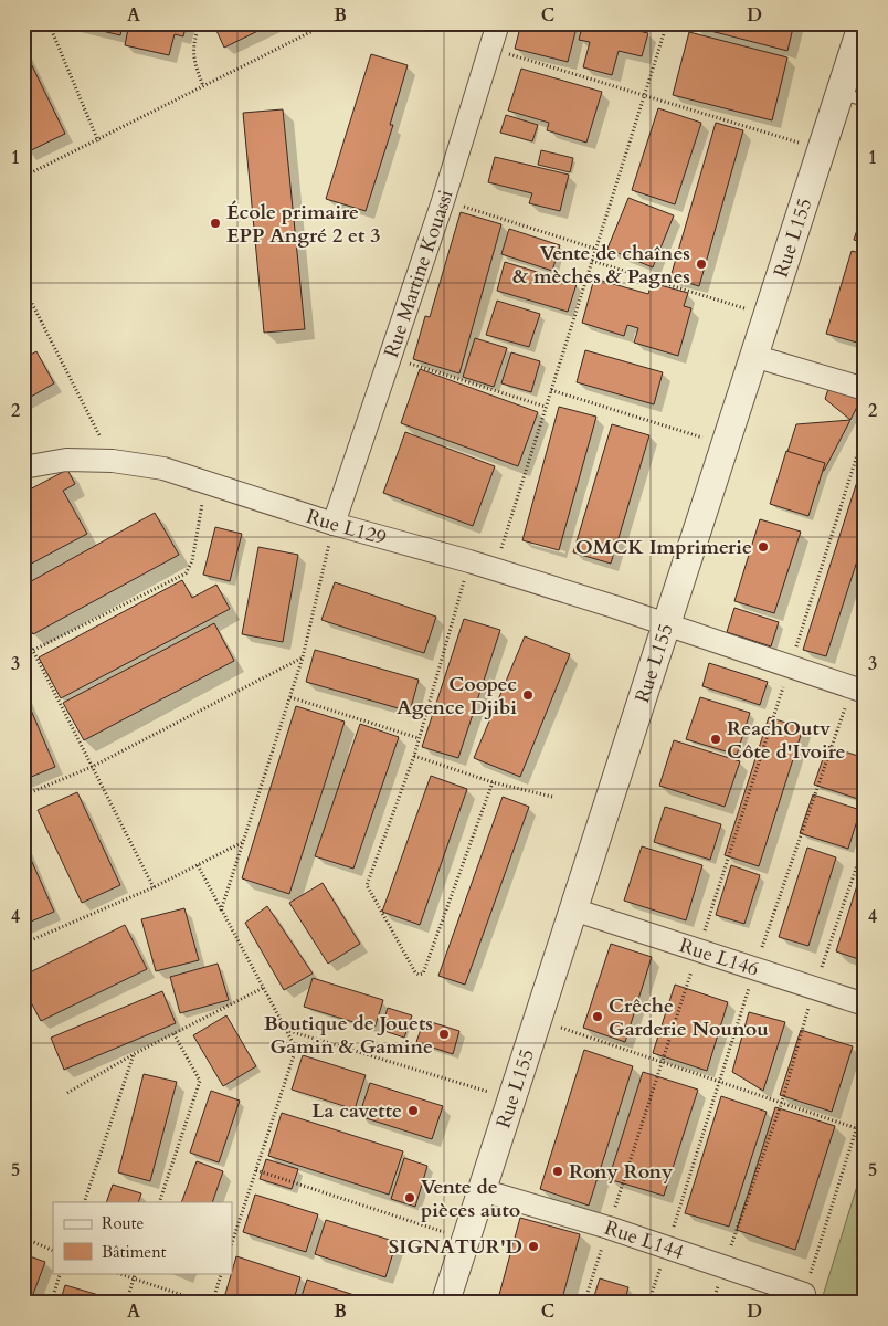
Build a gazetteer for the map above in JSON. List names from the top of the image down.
{
  "streets": {
    "street": [
      "Rue L155",
      "Rue Martine Kouassi",
      "Rue L129",
      "Rue L146",
      "Rue L144"
    ]
  },
  "crossings": [
    ["Rue L155", "Rue L129"],
    ["Rue L155", "Rue L146"],
    ["Rue L155", "Rue L144"],
    ["Rue Martine Kouassi", "Rue L129"]
  ],
  "places": [
    "École primaire EPP Angré 2 et 3",
    "Vente de chaînes & mèches & Pagnes",
    "OMCK Imprimerie",
    "Coopec Agence Djibi",
    "ReachOutv Côte d'Ivoire",
    "Crêche Garderie Nounou",
    "Boutique de Jouets Gamin & Gamine",
    "La cavette",
    "Rony Rony",
    "Vente de pièces auto",
    "SIGNATUR'D"
  ],
  "legend": ["Route", "Bâtiment"],
  "grid": {
    "columns": [
      "A",
      "B",
      "C",
      "D"
    ],
    "rows": [
      "1",
      "2",
      "3",
      "4",
      "5"
    ]
  }
}
